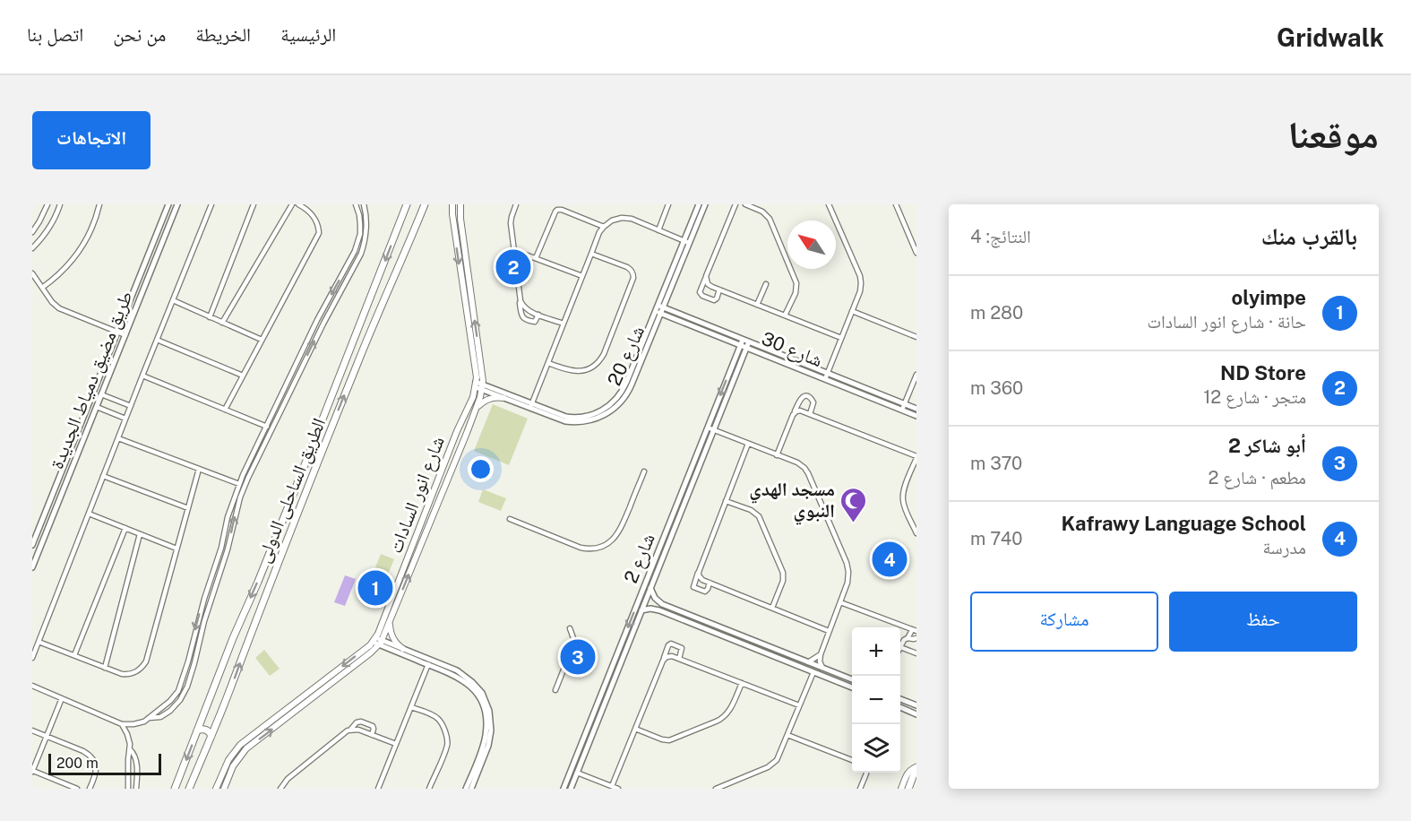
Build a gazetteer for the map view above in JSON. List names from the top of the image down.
{
  "streets": {
    "main road": ["الطريق الساحلى الدولى", "شارع انور السادات"],
    "street": [
      "شارع 30",
      "شارع 20",
      "طريق مضيق دمياط الجديدة",
      "شارع 2"
    ]
  },
  "crossings": [
    ["شارع 30", "شارع 20"],
    ["شارع 30", "شارع 2"],
    ["شارع 20", "شارع انور السادات"]
  ],
  "places": {
    "mosque": ["مسجد الهدي النبوي"]
  },
  "scale_bar": "200 m",
  "north": "top left",
  "page": {
    "header": "Gridwalk",
    "nav": [
      "الرئيسية",
      "الخريطة",
      "من نحن",
      "اتصل بنا"
    ],
    "title": "موقعنا",
    "buttons": [
      "الاتجاهات",
      ["حفظ", "مشاركة"]
    ],
    "heading": ["بالقرب منك", "النتائج: 4"],
    "pins": [
      "2",
      "4",
      "1",
      "3"
    ],
    "list": [
      {
        "mark": "1",
        "name": "olyimpe",
        "note": "حانة · شارع انور السادات",
        "value": "280 m"
      },
      {
        "mark": "2",
        "name": "ND Store",
        "note": "متجر · شارع 12",
        "value": "360 m"
      },
      {
        "mark": "3",
        "name": "أبو شاكر 2",
        "note": "مطعم · شارع 2",
        "value": "370 m"
      },
      {
        "mark": "4",
        "name": "Kafrawy Language School",
        "note": "مدرسة",
        "value": "740 m"
      }
    ],
    "map_buttons": ["+", "−"],
    "scale": "200 m"
  }
}
